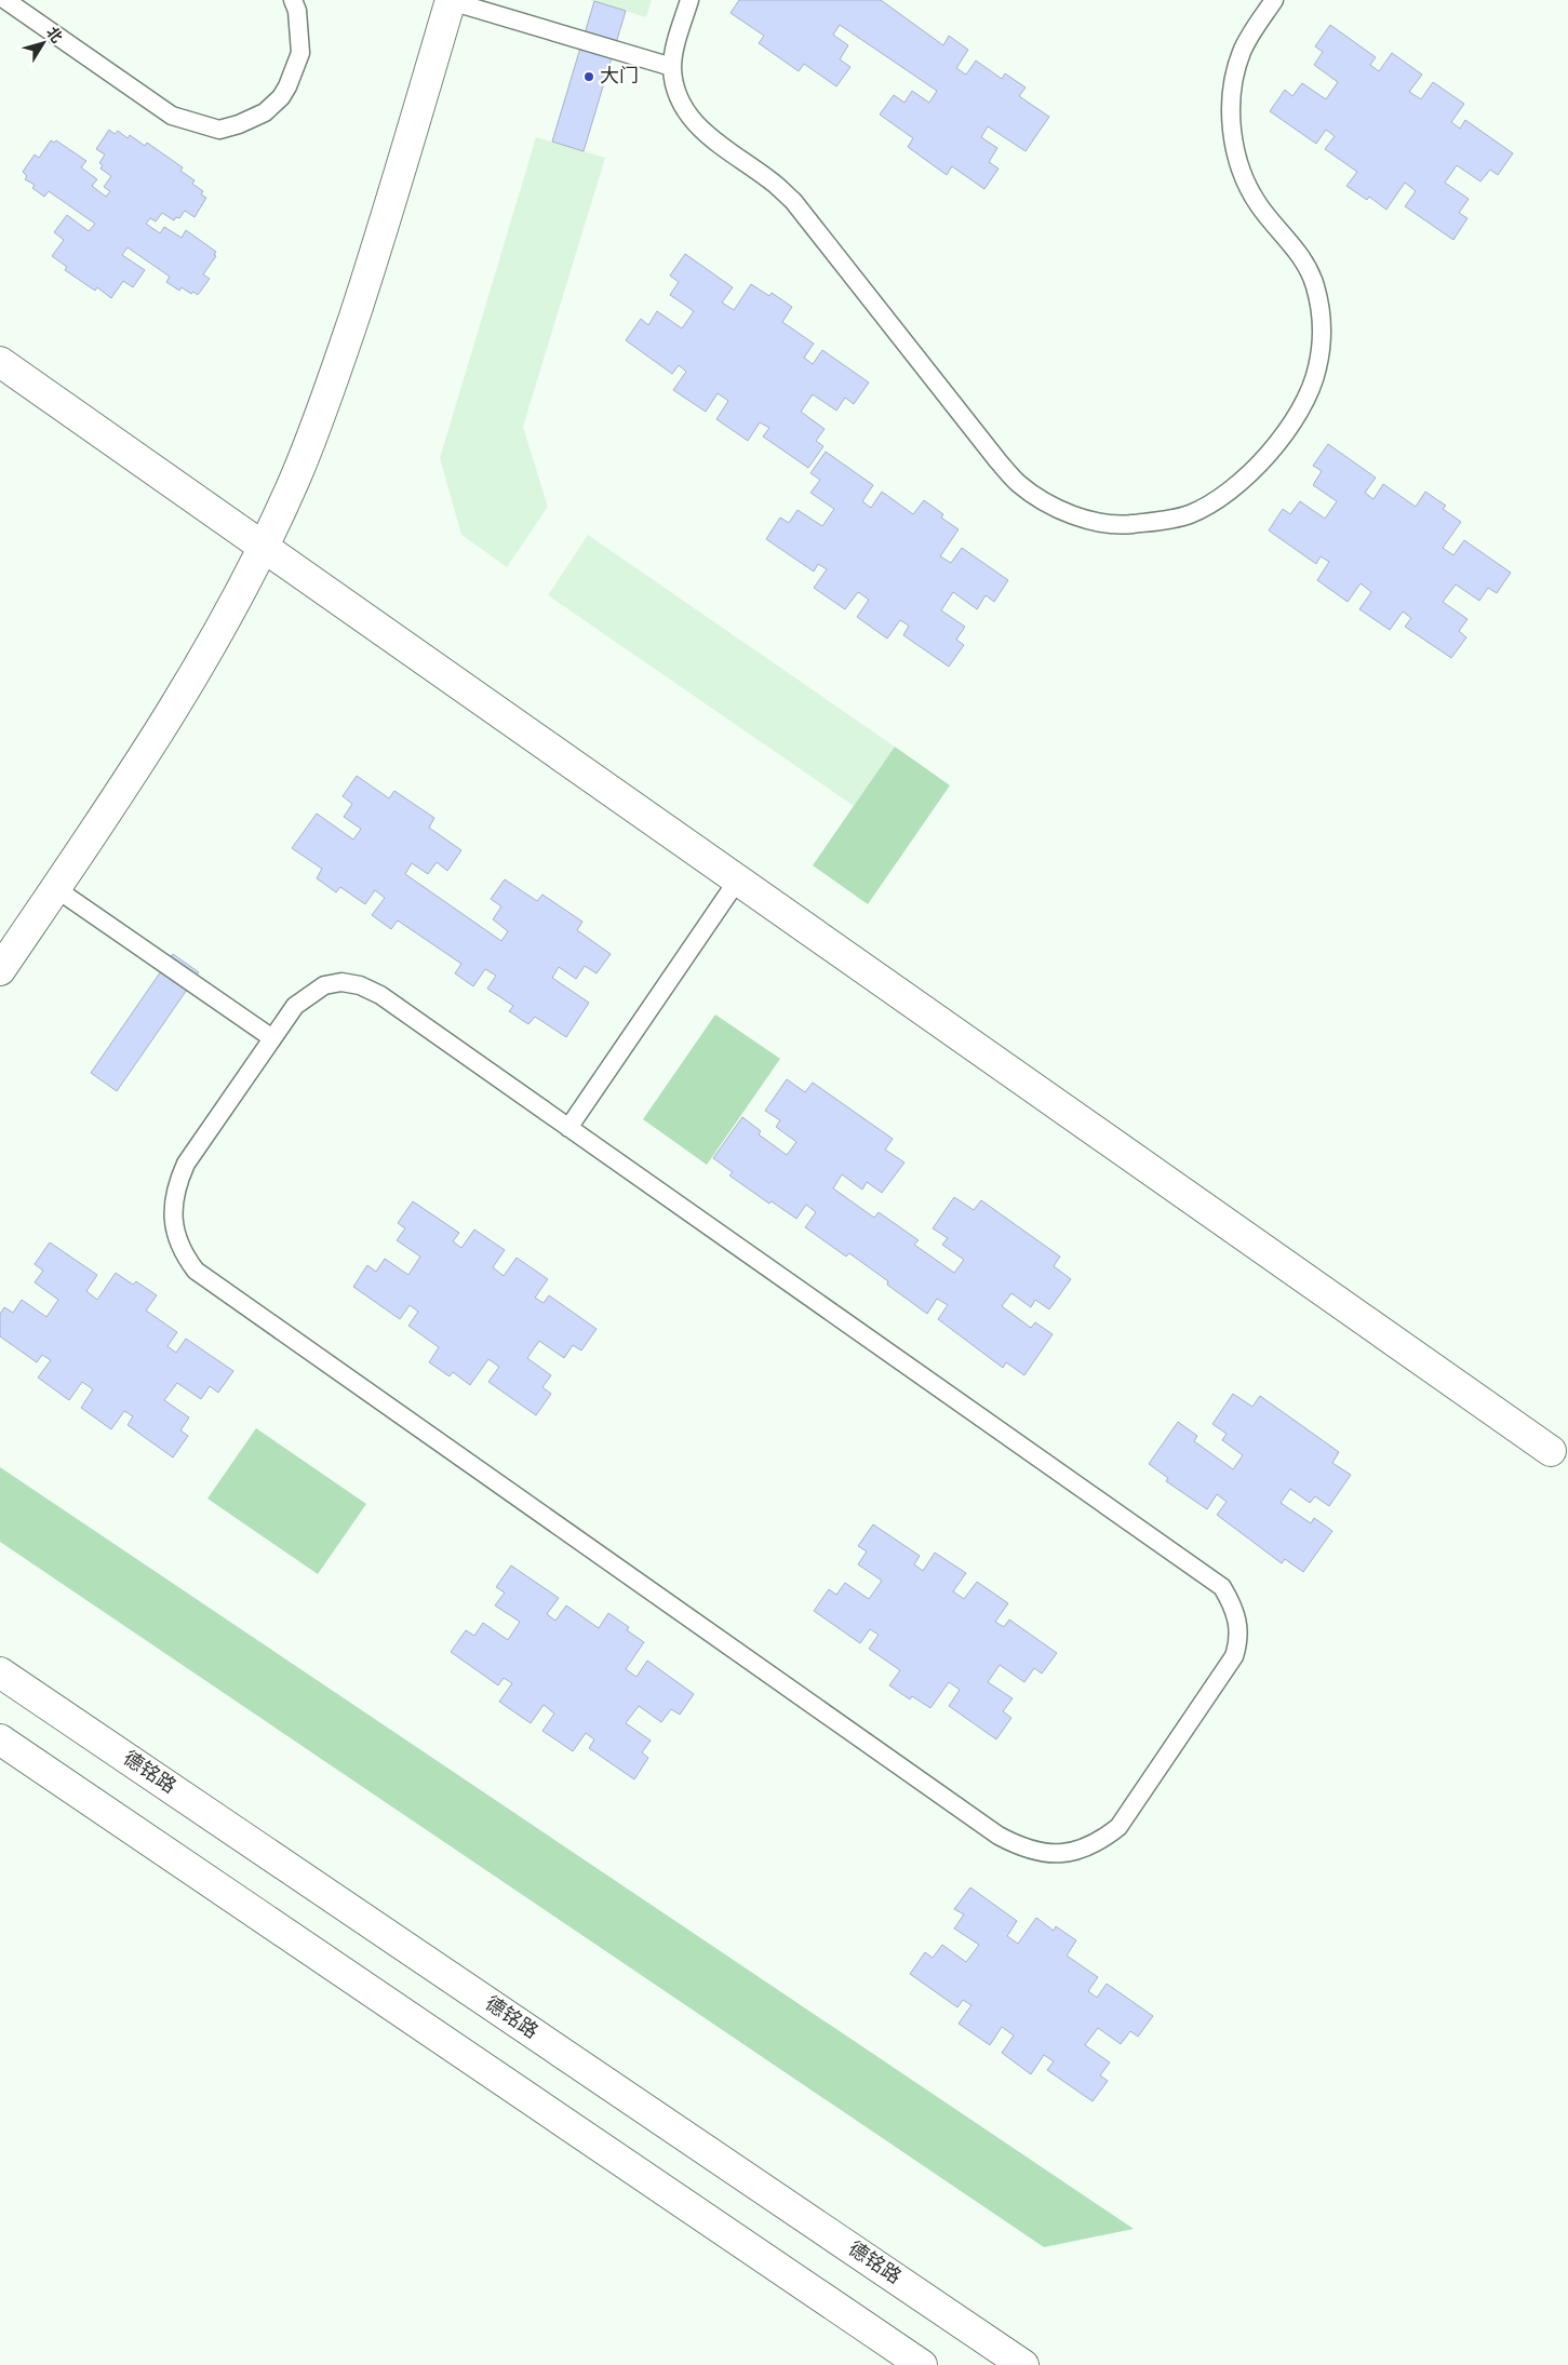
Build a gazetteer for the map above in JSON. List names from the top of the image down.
{
  "streets": {
    "street": ["德铭路"]
  },
  "places": ["大门"],
  "north": "top right"
}
